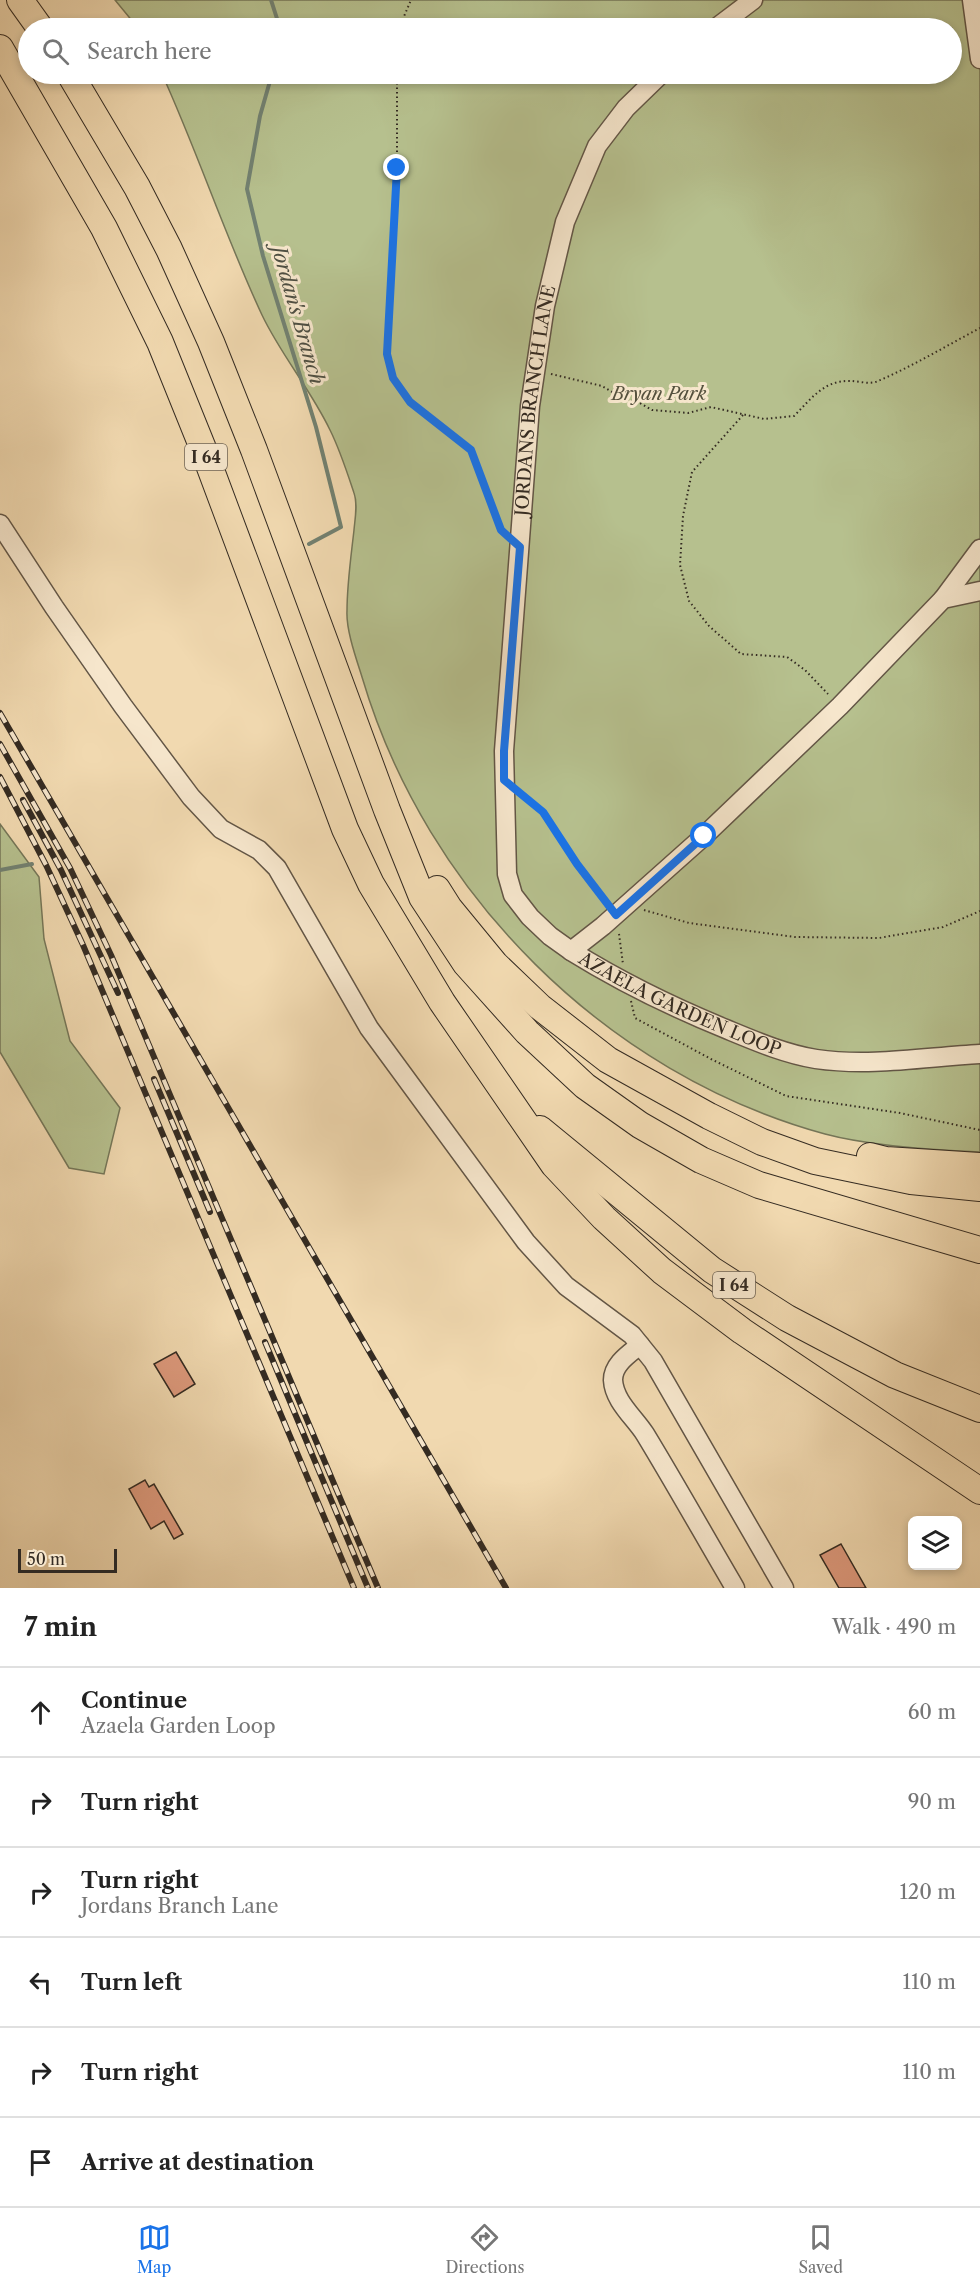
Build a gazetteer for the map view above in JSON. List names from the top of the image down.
{
  "streets": {
    "highway": ["I 64"],
    "street": ["JORDANS BRANCH LANE", "AZAELA GARDEN LOOP"]
  },
  "crossings": [
    ["JORDANS BRANCH LANE", "AZAELA GARDEN LOOP"]
  ],
  "water": ["Jordan's Branch"],
  "parks": ["Bryan Park"],
  "scale_bar": "50 m",
  "page": {
    "search": "Search here",
    "scale": "50 m",
    "heading": ["7 min", "Walk · 490 m"],
    "list": [
      ["Continue", "Azaela Garden Loop", "60 m"],
      ["Turn right", "90 m"],
      ["Turn right", "Jordans Branch Lane", "120 m"],
      ["Turn left", "110 m"],
      ["Turn right", "110 m"],
      "Arrive at destination"
    ],
    "nav": ["Map", "Directions", "Saved"]
  }
}
